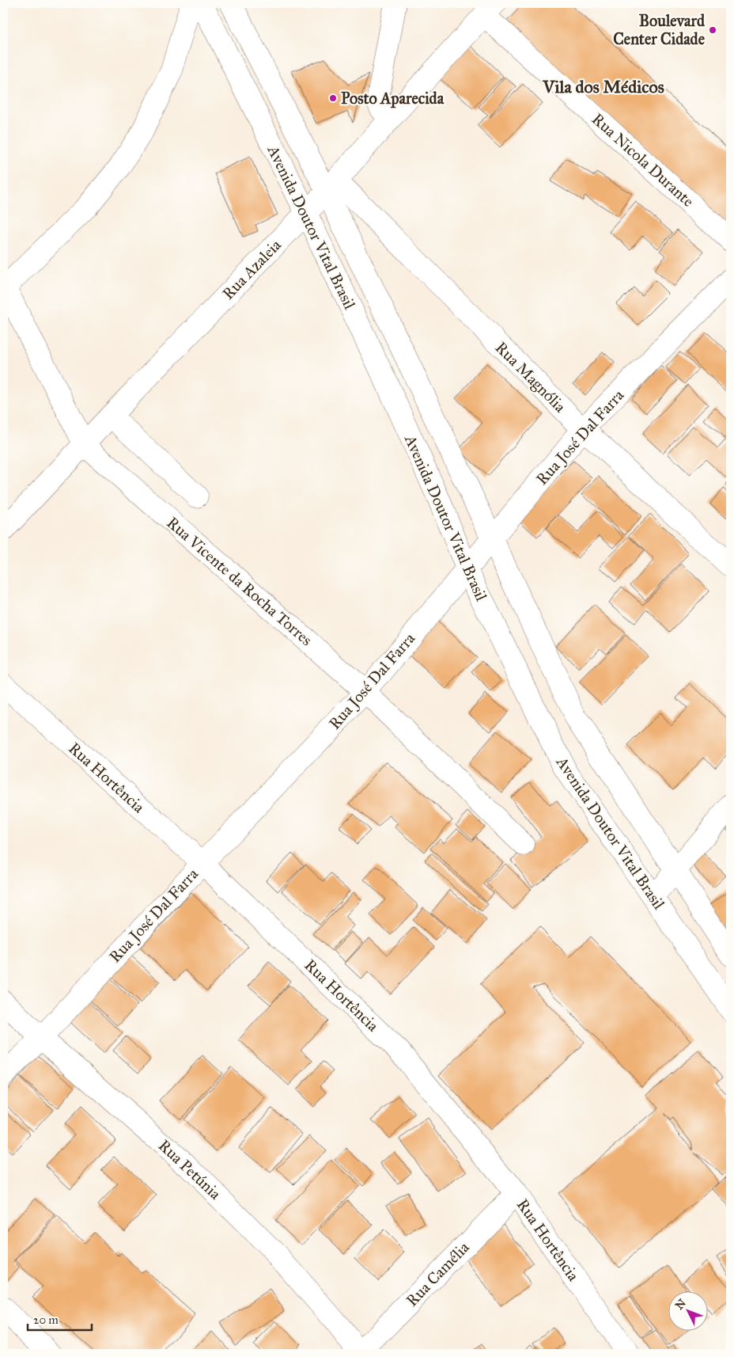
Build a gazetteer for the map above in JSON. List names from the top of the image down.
{
  "streets": {
    "street": [
      "Rua Nicola Durante",
      "Avenida Doutor Vital Brasil",
      "Rua Azaleia",
      "Rua Magnólia",
      "Rua José Dal Farra",
      "Rua Vicente da Rocha Torres",
      "Rua Hortência",
      "Rua Petúnia",
      "Rua Camélia"
    ]
  },
  "crossings": [
    ["Rua Nicola Durante", "Rua Azaleia"],
    ["Avenida Doutor Vital Brasil", "Rua Azaleia"],
    ["Avenida Doutor Vital Brasil", "Rua Magnólia"],
    ["Avenida Doutor Vital Brasil", "Rua José Dal Farra"],
    ["Rua Azaleia", "Rua Magnólia"],
    ["Rua Azaleia", "Rua Vicente da Rocha Torres"],
    ["Rua Magnólia", "Rua José Dal Farra"],
    ["Rua José Dal Farra", "Rua Vicente da Rocha Torres"],
    ["Rua José Dal Farra", "Rua Hortência"],
    ["Rua José Dal Farra", "Rua Petúnia"],
    ["Rua Hortência", "Rua Camélia"],
    ["Rua Petúnia", "Rua Camélia"]
  ],
  "districts": ["Vila dos Médicos"],
  "places": ["Boulevard Center Cidade", "Posto Aparecida"],
  "scale_bar": "20 m",
  "north": "top left"
}
